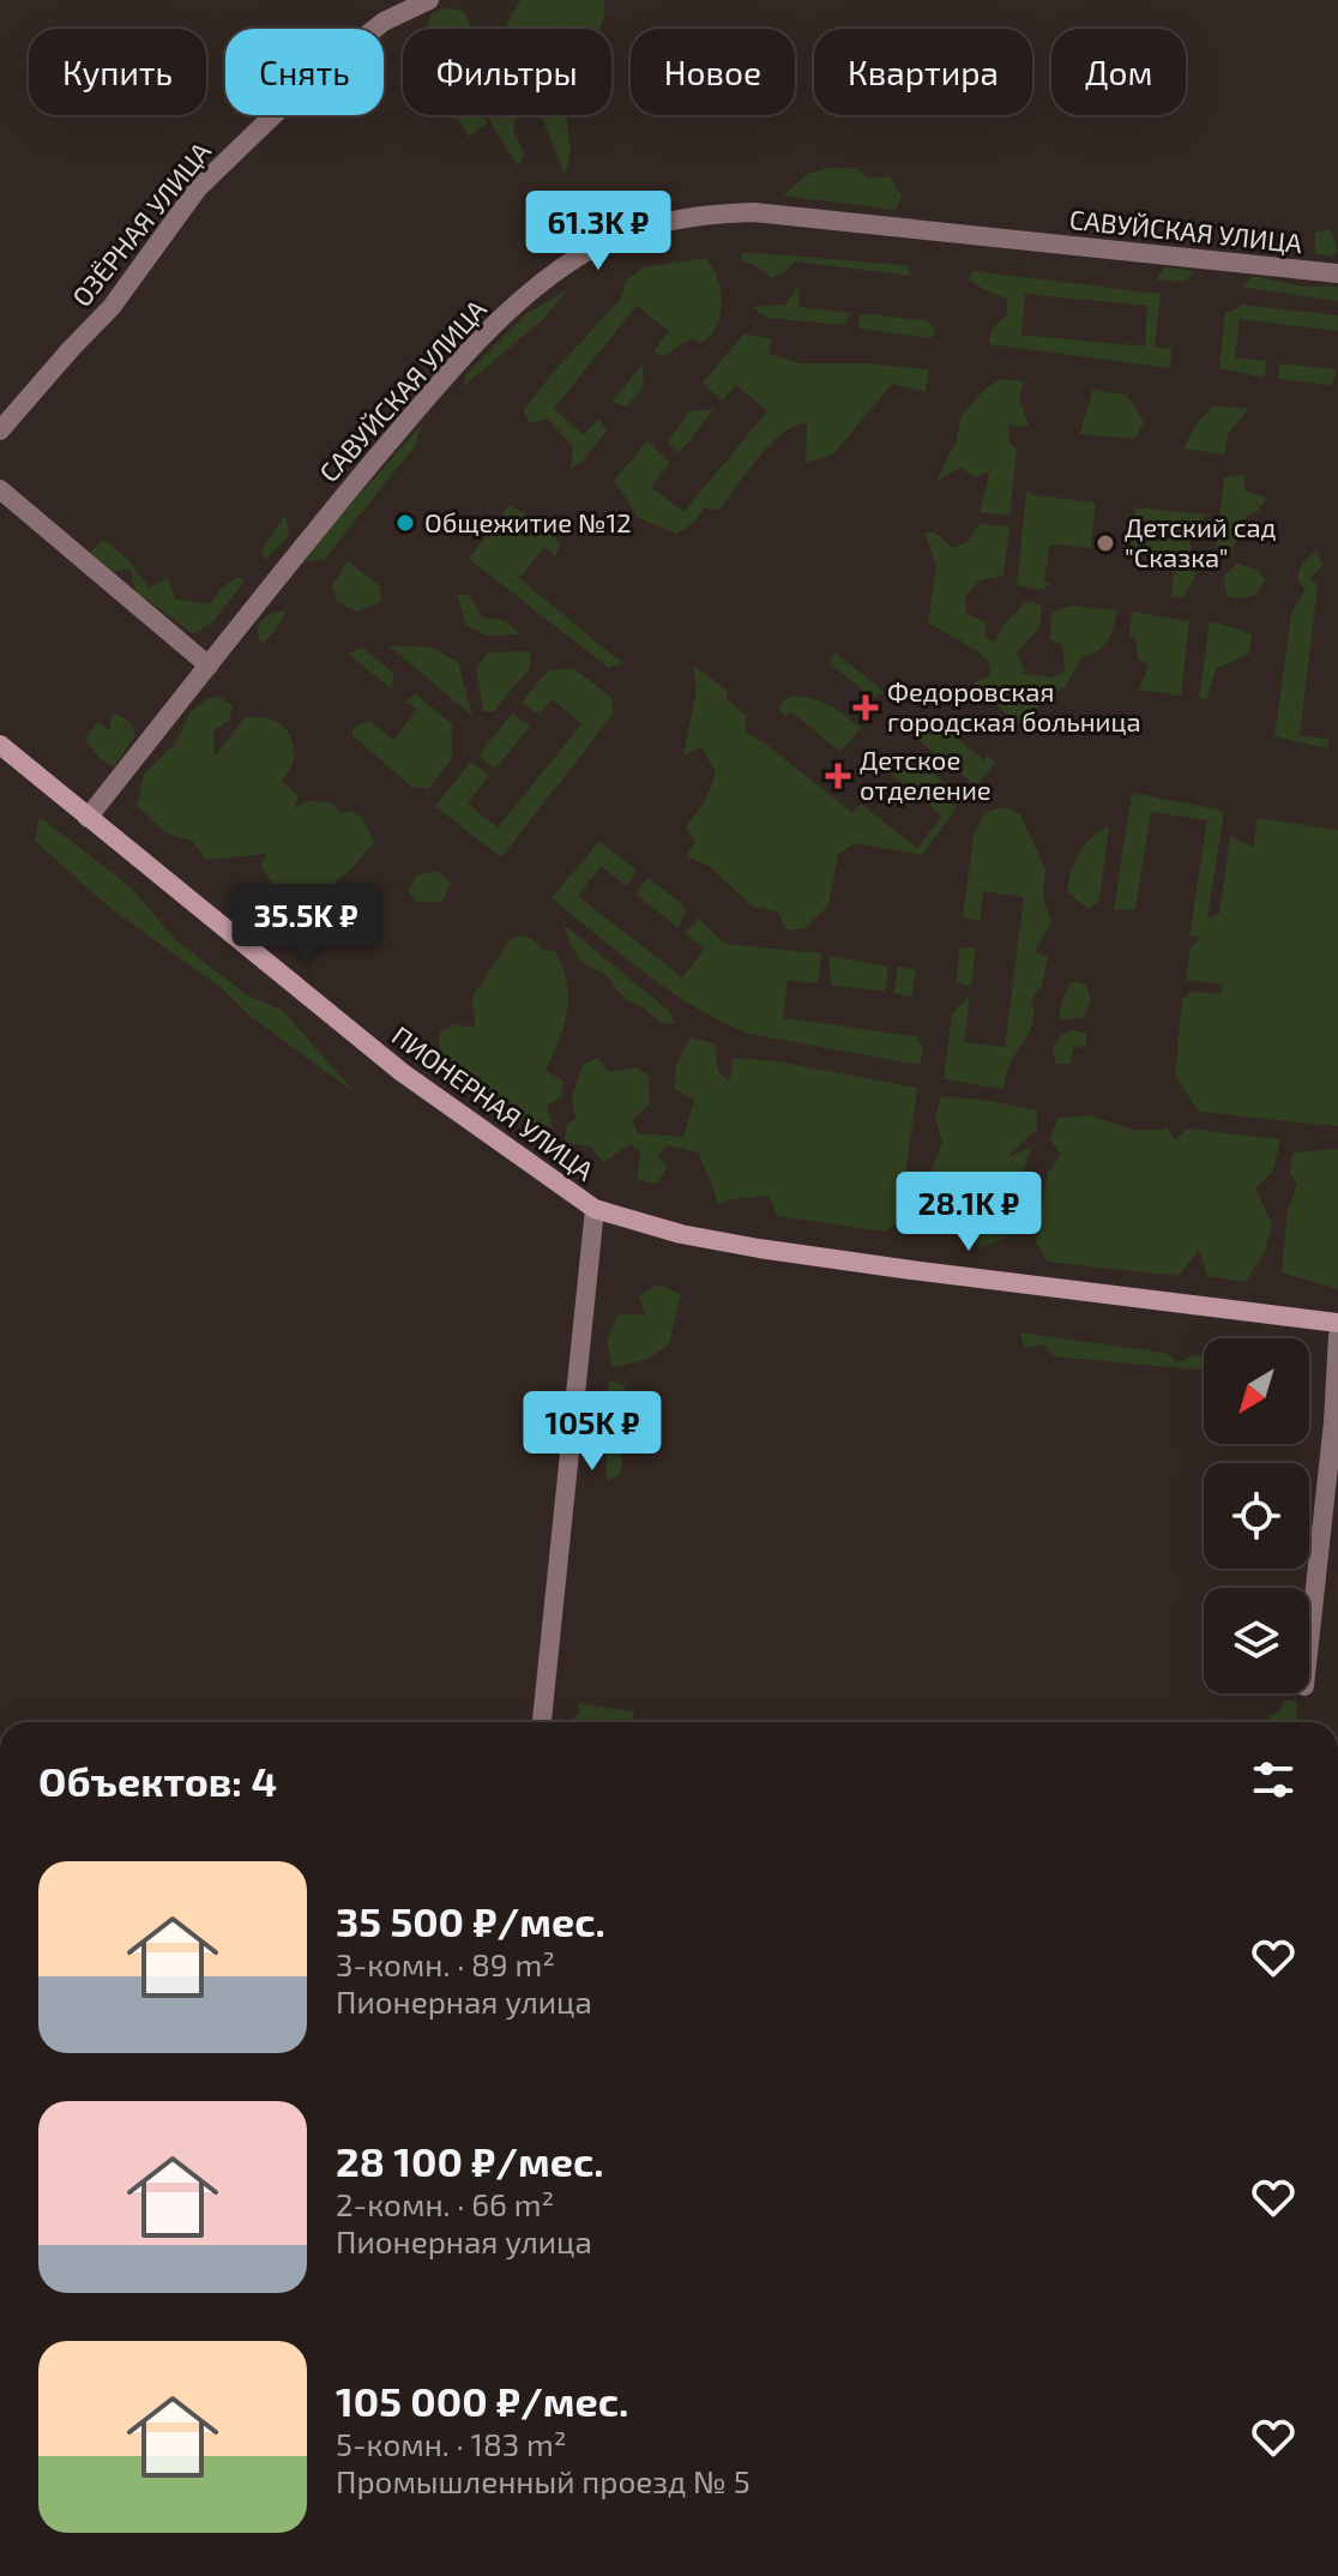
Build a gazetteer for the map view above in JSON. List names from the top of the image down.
{
  "streets": {
    "main road": ["ПИОНЕРНАЯ УЛИЦА"],
    "street": ["ОЗЁРНАЯ УЛИЦА", "САВУЙСКАЯ УЛИЦА"]
  },
  "crossings": [
    ["САВУЙСКАЯ УЛИЦА", "ПИОНЕРНАЯ УЛИЦА"]
  ],
  "places": {
    "other": ["Общежитие №12", "Детский сад \"Сказка\""],
    "health": ["Федоровская городская больница", "Детское отделение"]
  },
  "north": "bottom left",
  "page": {
    "chip": [
      "Купить",
      "Снять",
      "Фильтры",
      "Новое",
      "Квартира",
      "Дом"
    ],
    "price": [
      "61.3K ₽",
      "35.5K ₽",
      "28.1K ₽",
      "105K ₽"
    ],
    "heading": "Объектов: 4",
    "list": [
      {
        "name": "35 500 ₽/мес.",
        "note": "3-комн. · 89 m² · Пионерная улица"
      },
      {
        "name": "28 100 ₽/мес.",
        "note": "2-комн. · 66 m² · Пионерная улица"
      },
      {
        "name": "105 000 ₽/мес.",
        "note": "5-комн. · 183 m² · Промышленный проезд № 5"
      }
    ]
  }
}
